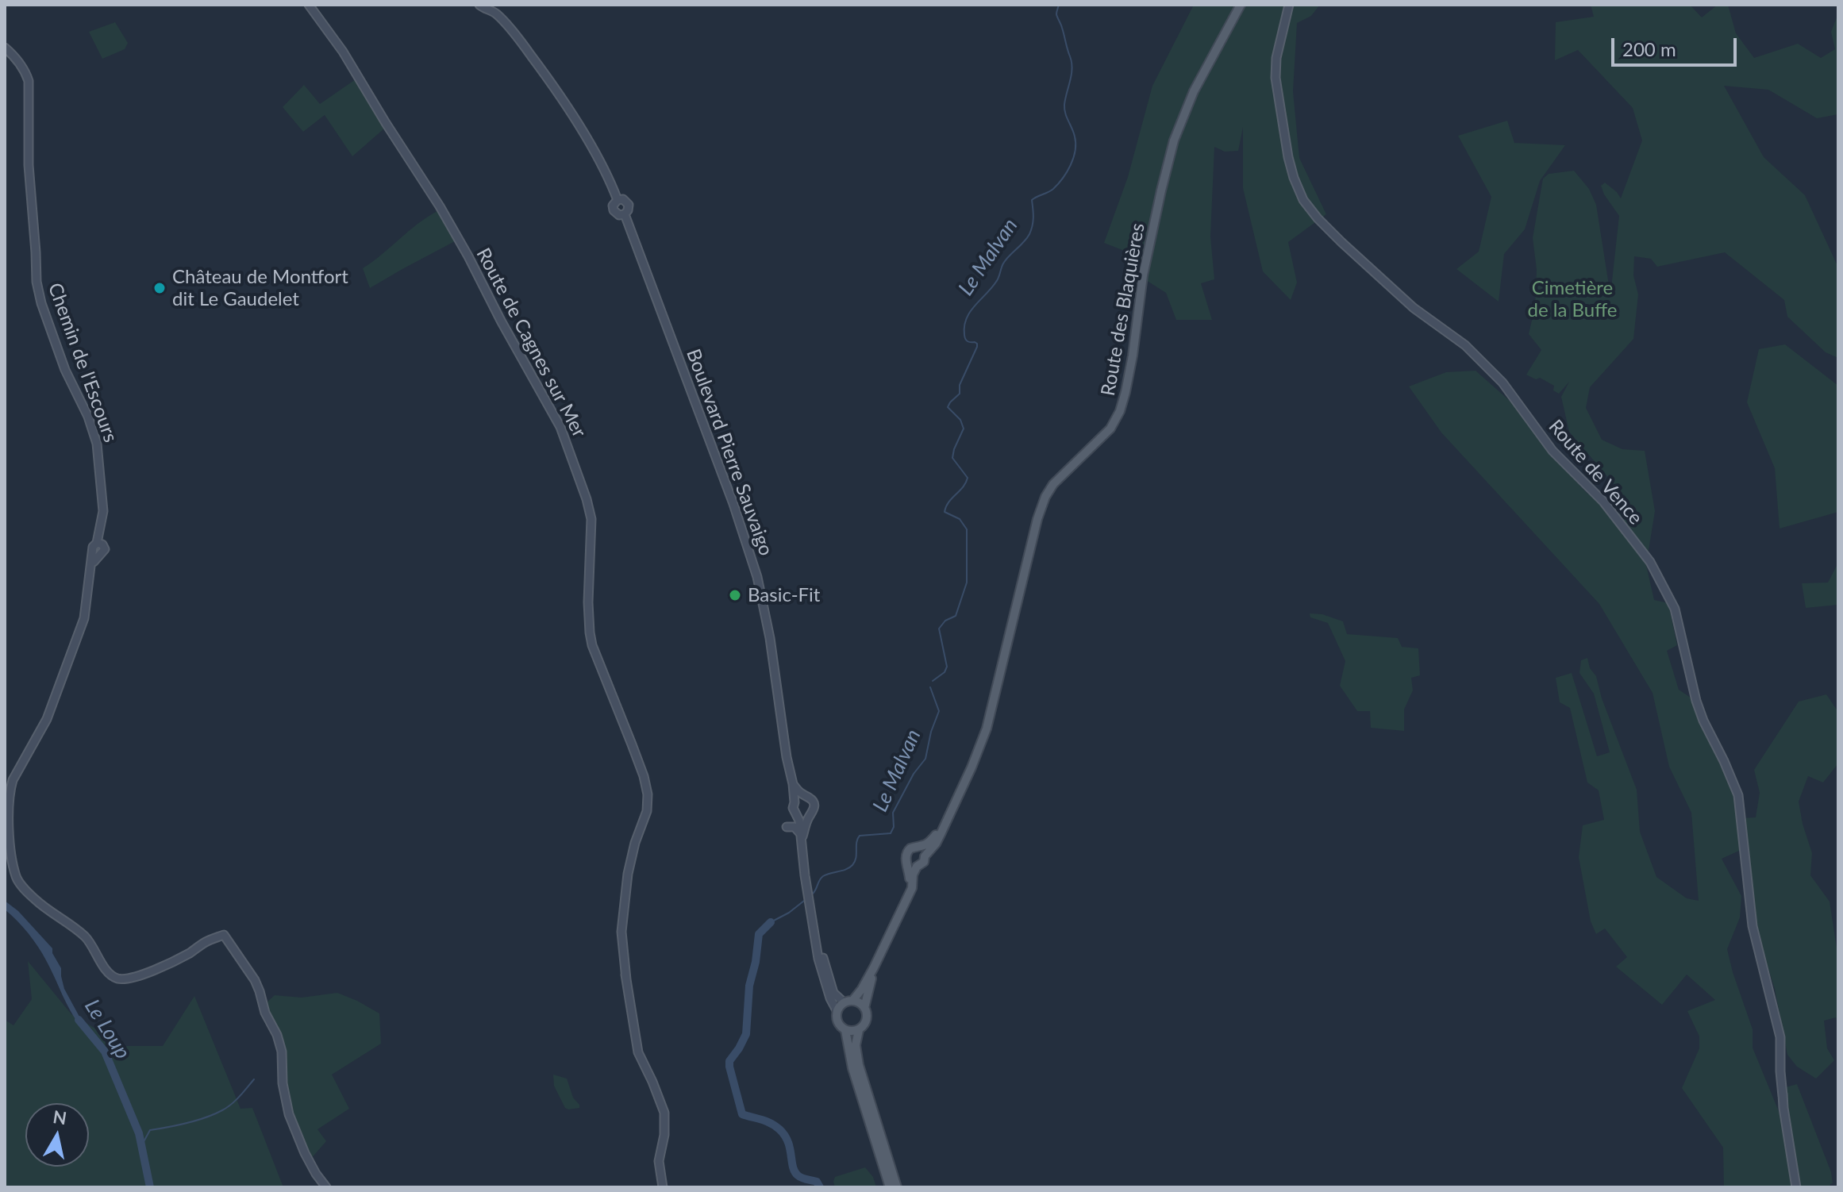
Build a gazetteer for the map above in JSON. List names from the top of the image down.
{
  "streets": {
    "main road": [
      "Route des Blaquières",
      "Route de Cagnes sur Mer",
      "Chemin de l'Escours",
      "Boulevard Pierre Sauvaigo",
      "Route de Vence"
    ]
  },
  "water": ["Le Malvan", "Le Loup"],
  "parks": ["Cimetière de la Buffe"],
  "places": ["Château de Montfort dit Le Gaudelet", "Basic-Fit"],
  "scale_bar": "200 m",
  "north": "top"
}
